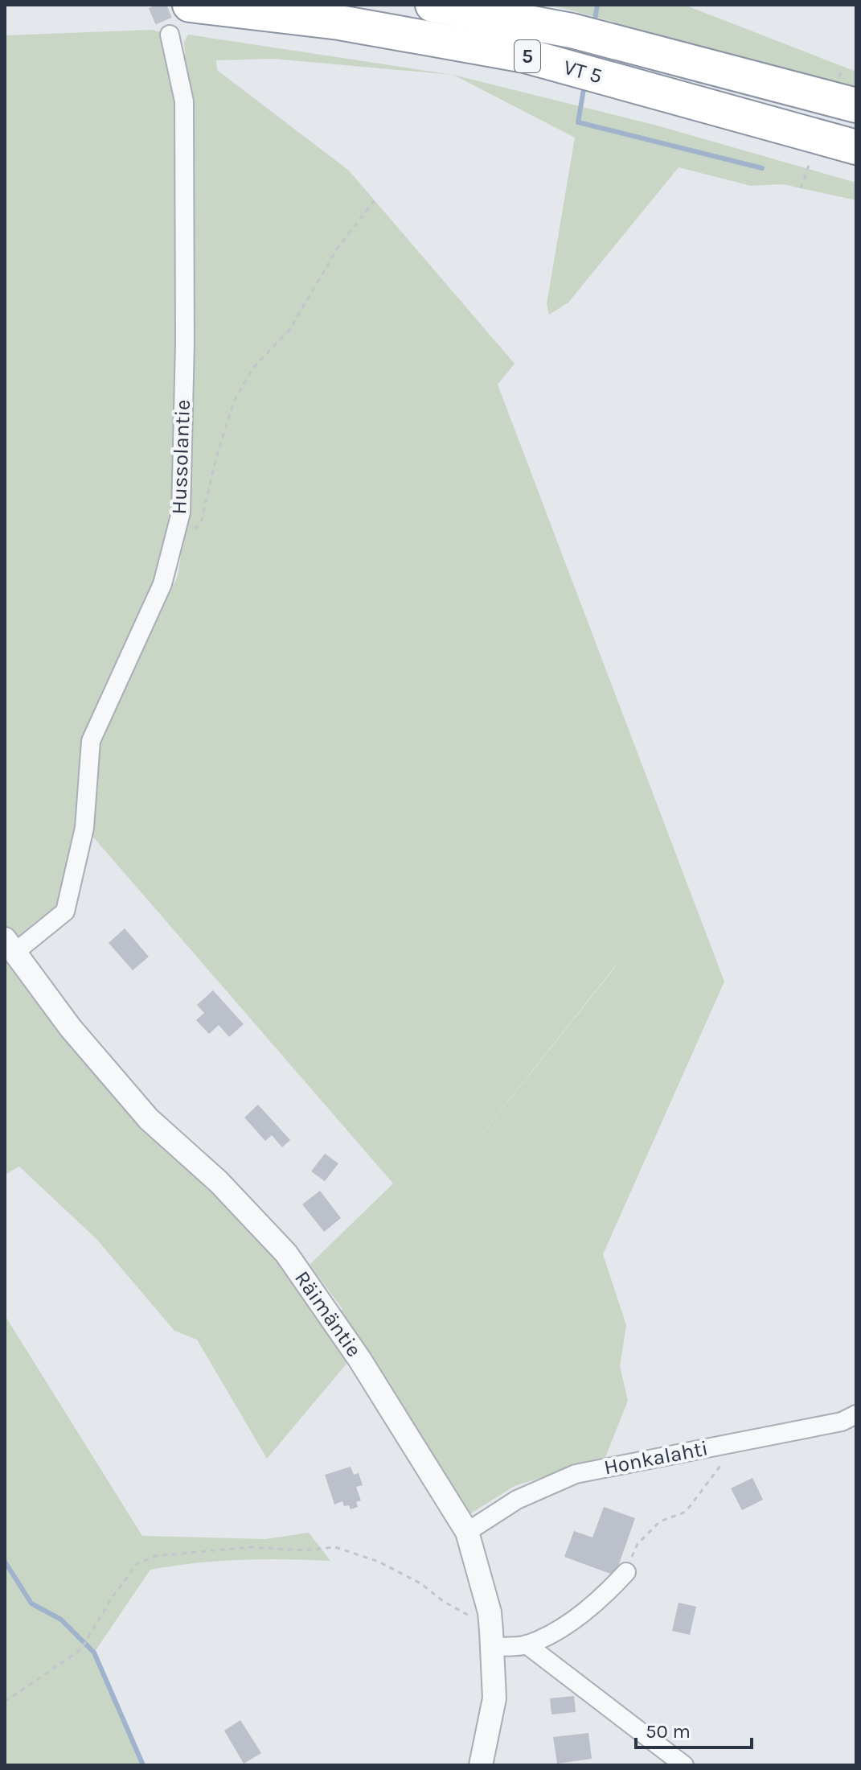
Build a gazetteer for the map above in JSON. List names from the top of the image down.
{
  "streets": {
    "highway": ["5", "VT 5"],
    "street": ["Hussolantie", "Räimäntie", "Honkalahti"]
  },
  "crossings": [
    ["Hussolantie", "Räimäntie"],
    ["Räimäntie", "Honkalahti"]
  ],
  "scale_bar": "50 m"
}
